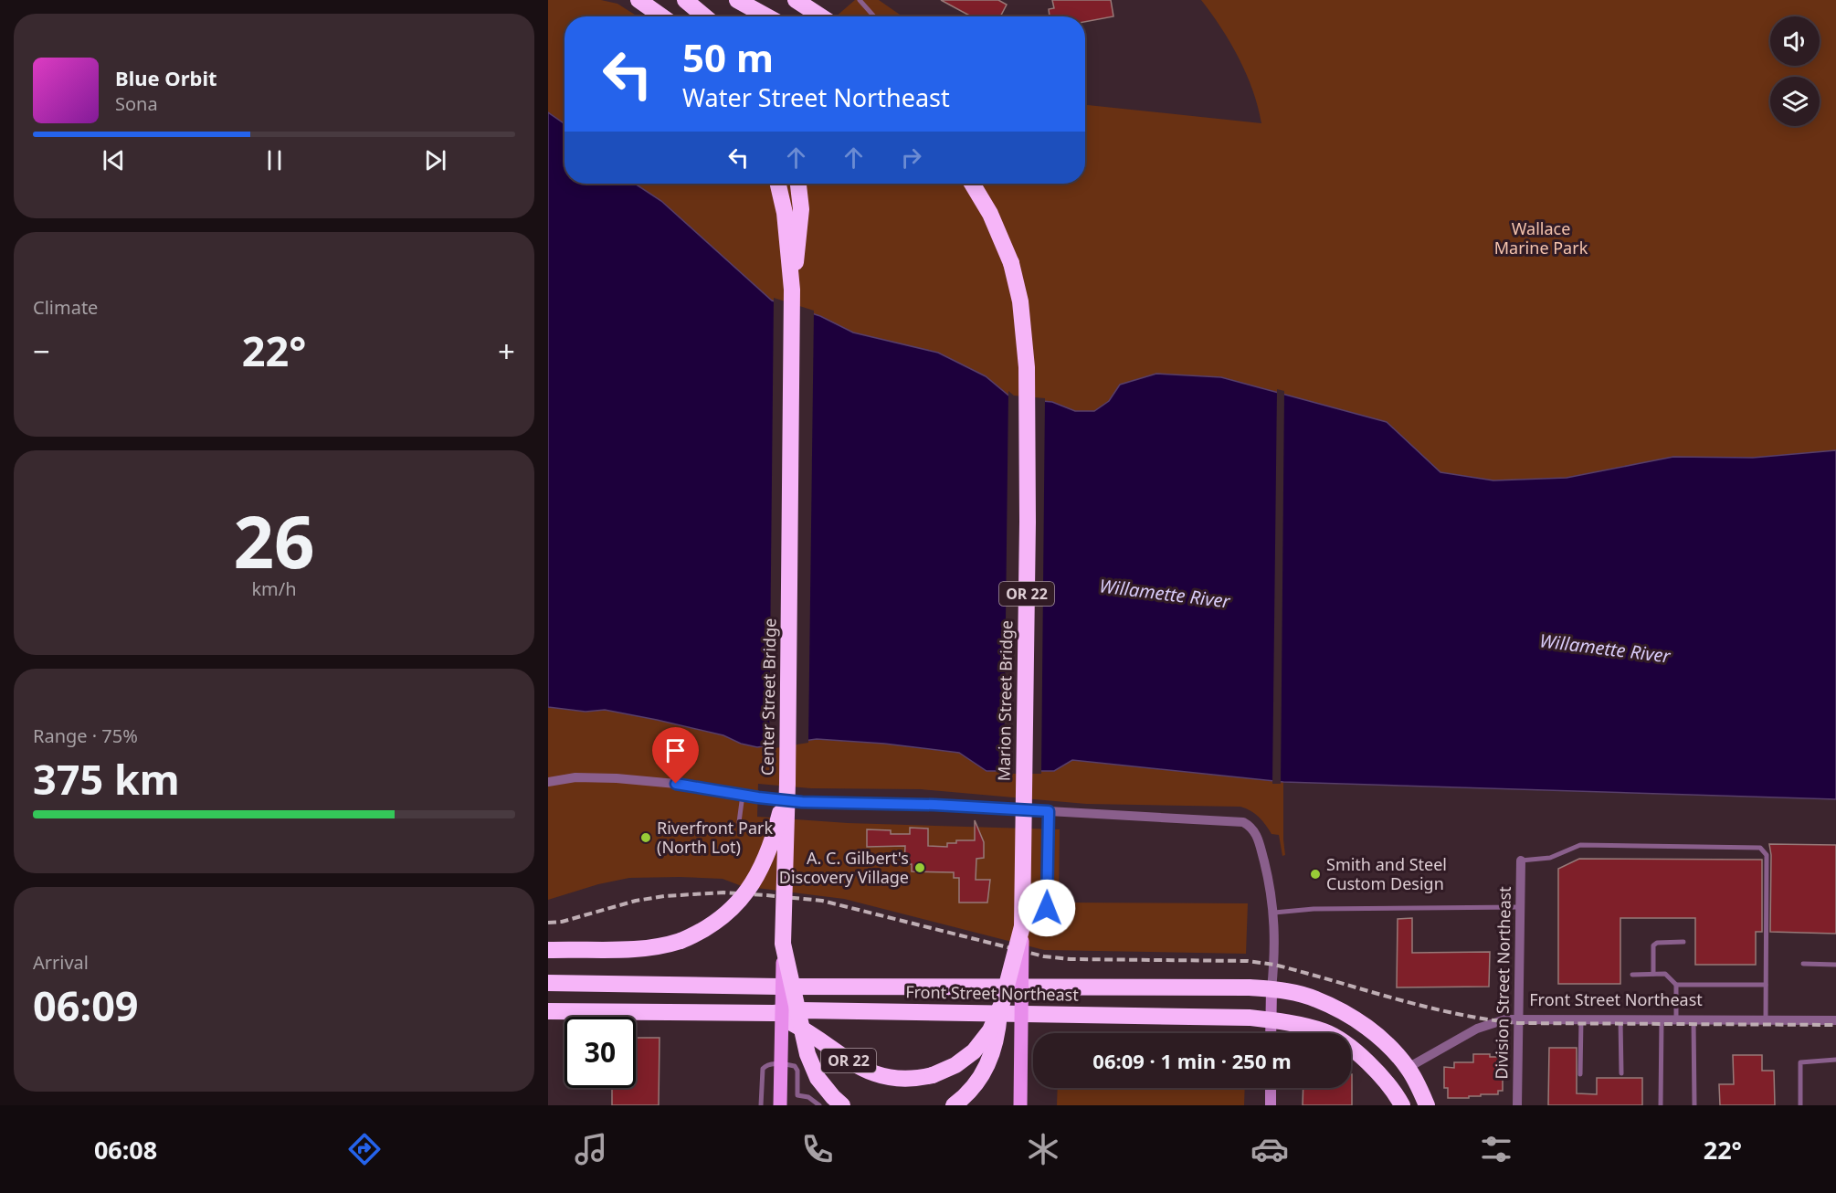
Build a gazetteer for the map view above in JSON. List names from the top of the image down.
{
  "streets": {
    "highway": [
      "OR 22",
      "Center Street Bridge",
      "Marion Street Bridge",
      "Front Street Northeast"
    ],
    "street": ["Division Street Northeast"]
  },
  "crossings": [
    ["OR 22", "Marion Street Bridge"],
    ["OR 22", "Front Street Northeast"],
    ["Division Street Northeast", "Front Street Northeast"]
  ],
  "water": ["Willamette River"],
  "parks": ["Wallace Marine Park"],
  "places": ["Riverfront Park (North Lot)", "A. C. Gilbert's Discovery Village", "Smith and Steel Custom Design"],
  "page": {
    "turn": ["50 m", "Water Street Northeast"],
    "song": ["Blue Orbit", "Sona"],
    "tile": [
      "Climate",
      ["26", "km/h"],
      ["Range · 75%", "375 km"],
      ["Arrival", "06:09"]
    ],
    "heat": ["−", "22°", "+"],
    "limit": "30",
    "trip": "06:09 · 1 min · 250 m",
    "tabs": ["06:08", "22°"]
  }
}
